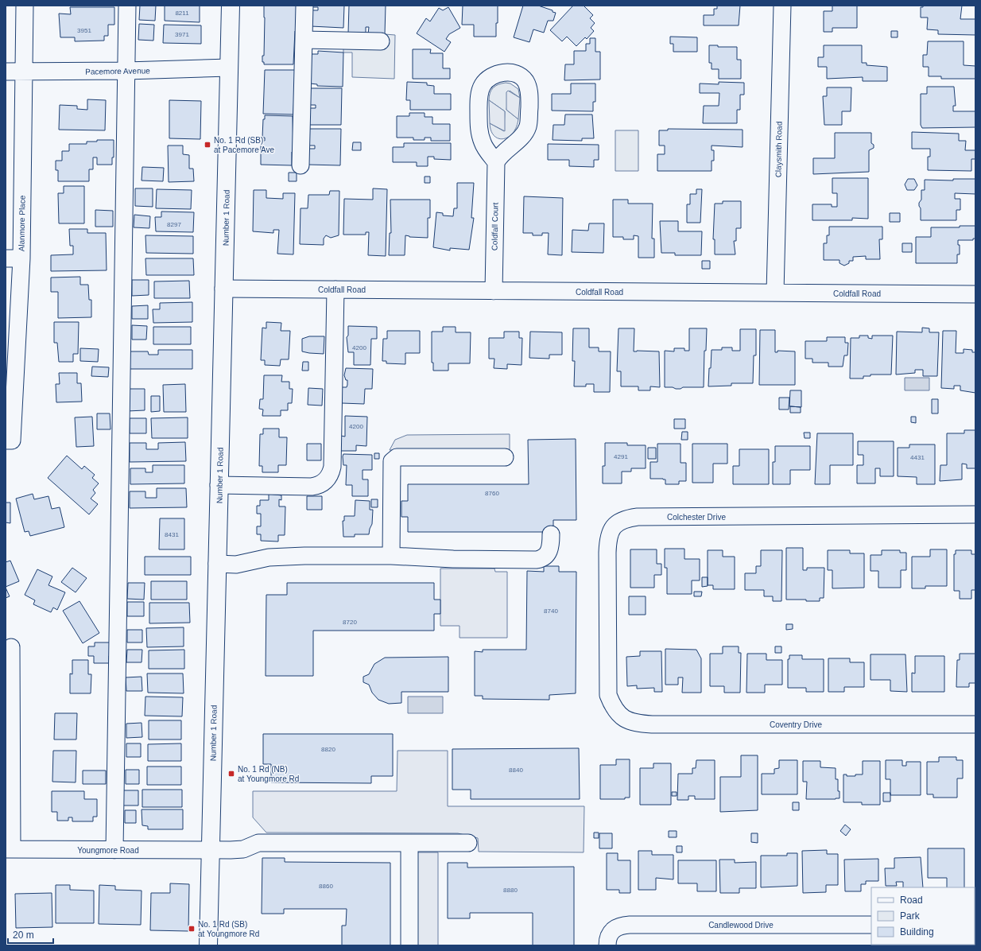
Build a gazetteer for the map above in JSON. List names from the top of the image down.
{
  "streets": {
    "main road": ["Number 1 Road"],
    "street": [
      "Pacemore Avenue",
      "Claysmith Road",
      "Alanmore Place",
      "Coldfall Court",
      "Coldfall Road",
      "Colchester Drive",
      "Coventry Drive",
      "Youngmore Road",
      "Candlewood Drive"
    ]
  },
  "crossings": [
    ["Pacemore Avenue", "Number 1 Road"],
    ["Pacemore Avenue", "Alanmore Place"],
    ["Claysmith Road", "Coldfall Road"],
    ["Number 1 Road", "Coldfall Road"],
    ["Number 1 Road", "Youngmore Road"],
    ["Coldfall Court", "Coldfall Road"],
    ["Colchester Drive", "Coventry Drive"]
  ],
  "places": {
    "transit": ["No. 1 Rd (SB) at Pacemore Ave", "No. 1 Rd (NB) at Youngmore Rd", "No. 1 Rd (SB) at Youngmore Rd"]
  },
  "house_numbers": [
    "8211",
    "3951",
    "3971",
    "8297",
    "4200",
    "4200",
    "4291",
    "4431",
    "8760",
    "8431",
    "8740",
    "8720",
    "8820",
    "8840",
    "8860",
    "8880"
  ],
  "legend": ["Road", "Park", "Building"],
  "scale_bar": "20 m"
}
